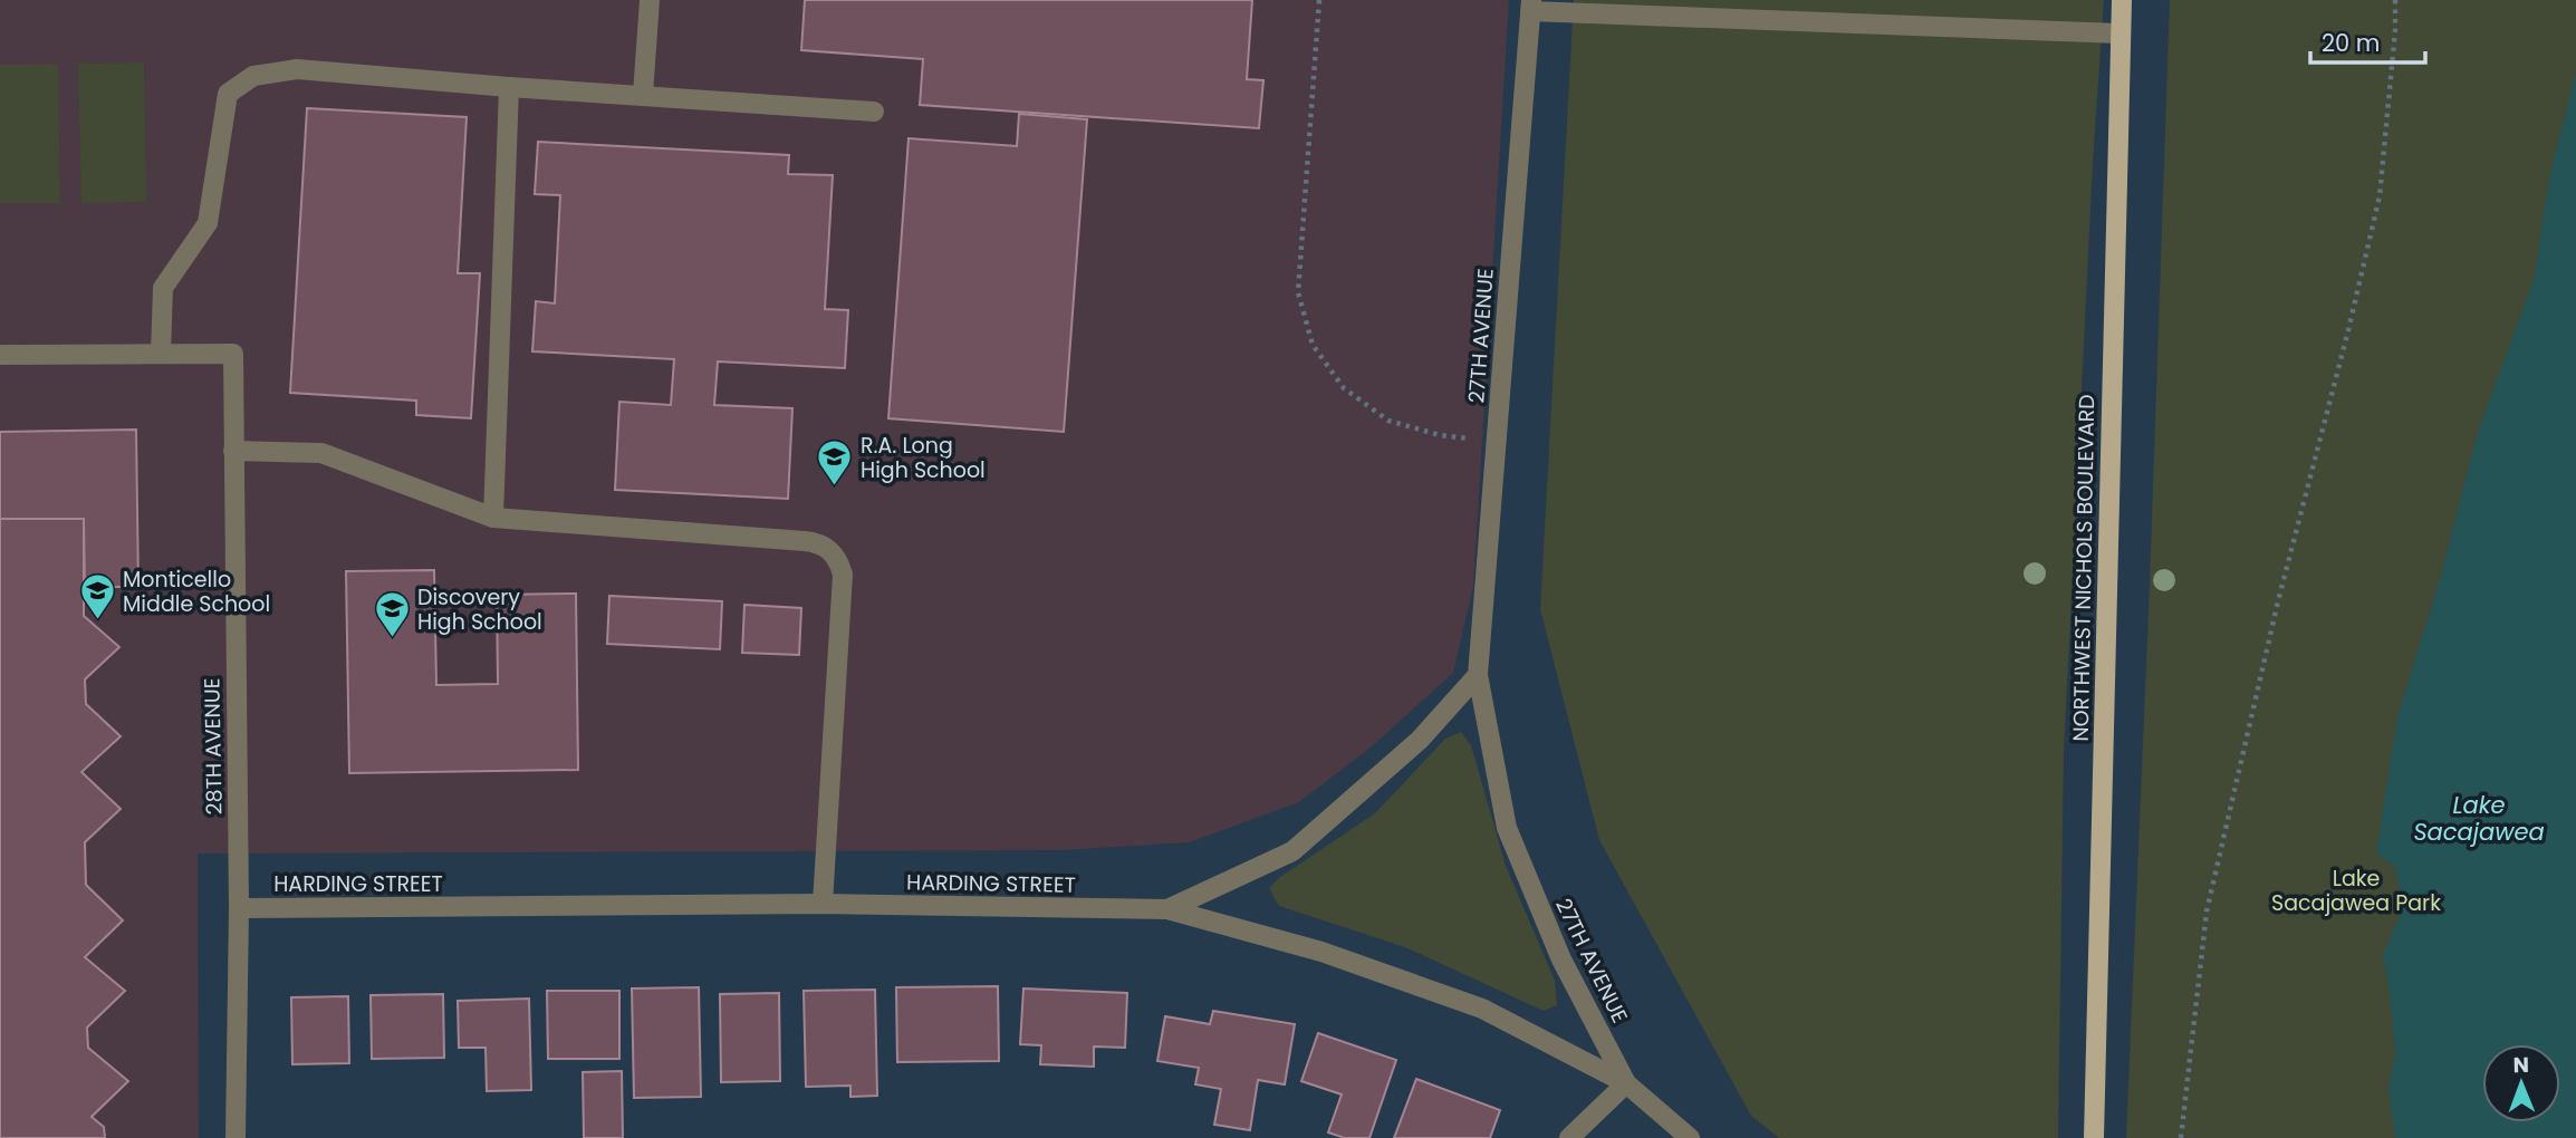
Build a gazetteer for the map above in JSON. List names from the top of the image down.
{
  "streets": {
    "main road": ["NORTHWEST NICHOLS BOULEVARD"],
    "street": ["27TH AVENUE", "28TH AVENUE", "HARDING STREET"]
  },
  "crossings": [
    ["27TH AVENUE", "HARDING STREET"],
    ["28TH AVENUE", "HARDING STREET"]
  ],
  "water": ["Lake Sacajawea"],
  "parks": ["Lake Sacajawea Park"],
  "places": {
    "school or university": ["R.A. Long High School", "Monticello Middle School", "Discovery High School"]
  },
  "scale_bar": "20 m",
  "north": "top"
}
